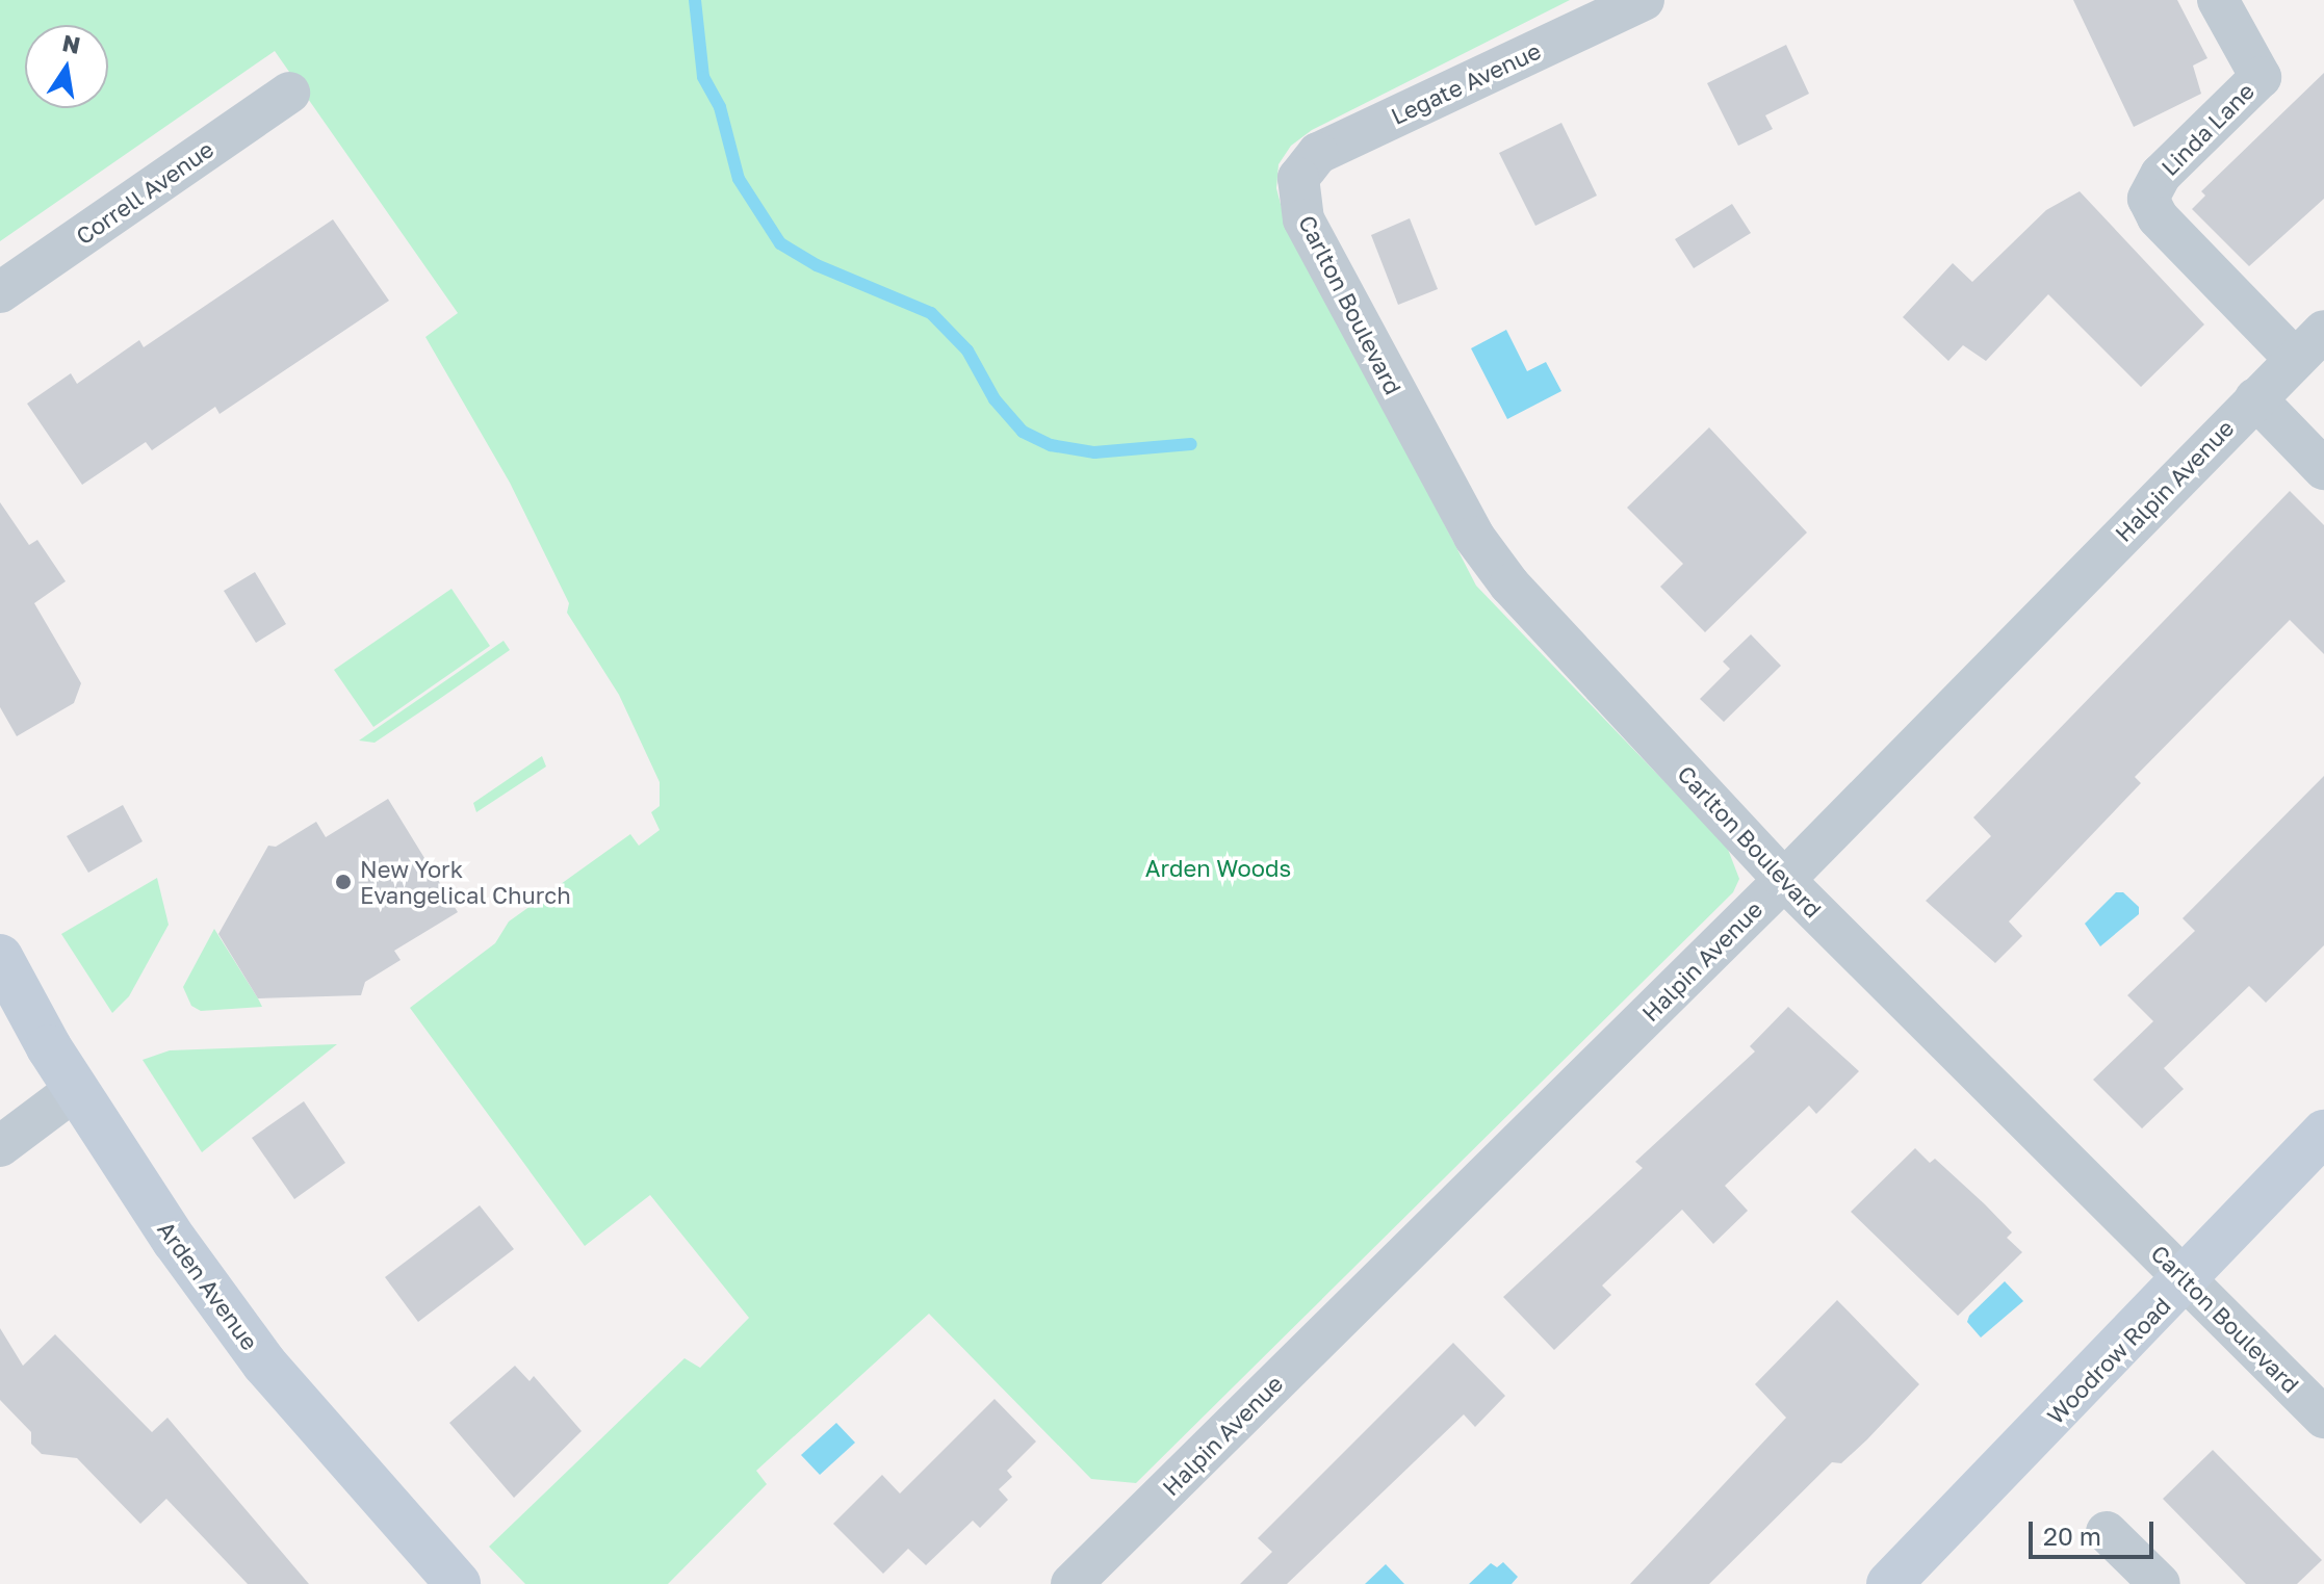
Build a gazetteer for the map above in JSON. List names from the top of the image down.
{
  "streets": {
    "street": [
      "Legate Avenue",
      "Linda Lane",
      "Correll Avenue",
      "Carlton Boulevard",
      "Halpin Avenue",
      "Arden Avenue",
      "Woodrow Road"
    ]
  },
  "crossings": [
    ["Legate Avenue", "Carlton Boulevard"],
    ["Linda Lane", "Halpin Avenue"],
    ["Carlton Boulevard", "Halpin Avenue"],
    ["Carlton Boulevard", "Woodrow Road"]
  ],
  "parks": ["Arden Woods"],
  "places": ["New York Evangelical Church"],
  "scale_bar": "20 m",
  "north": "top"
}
